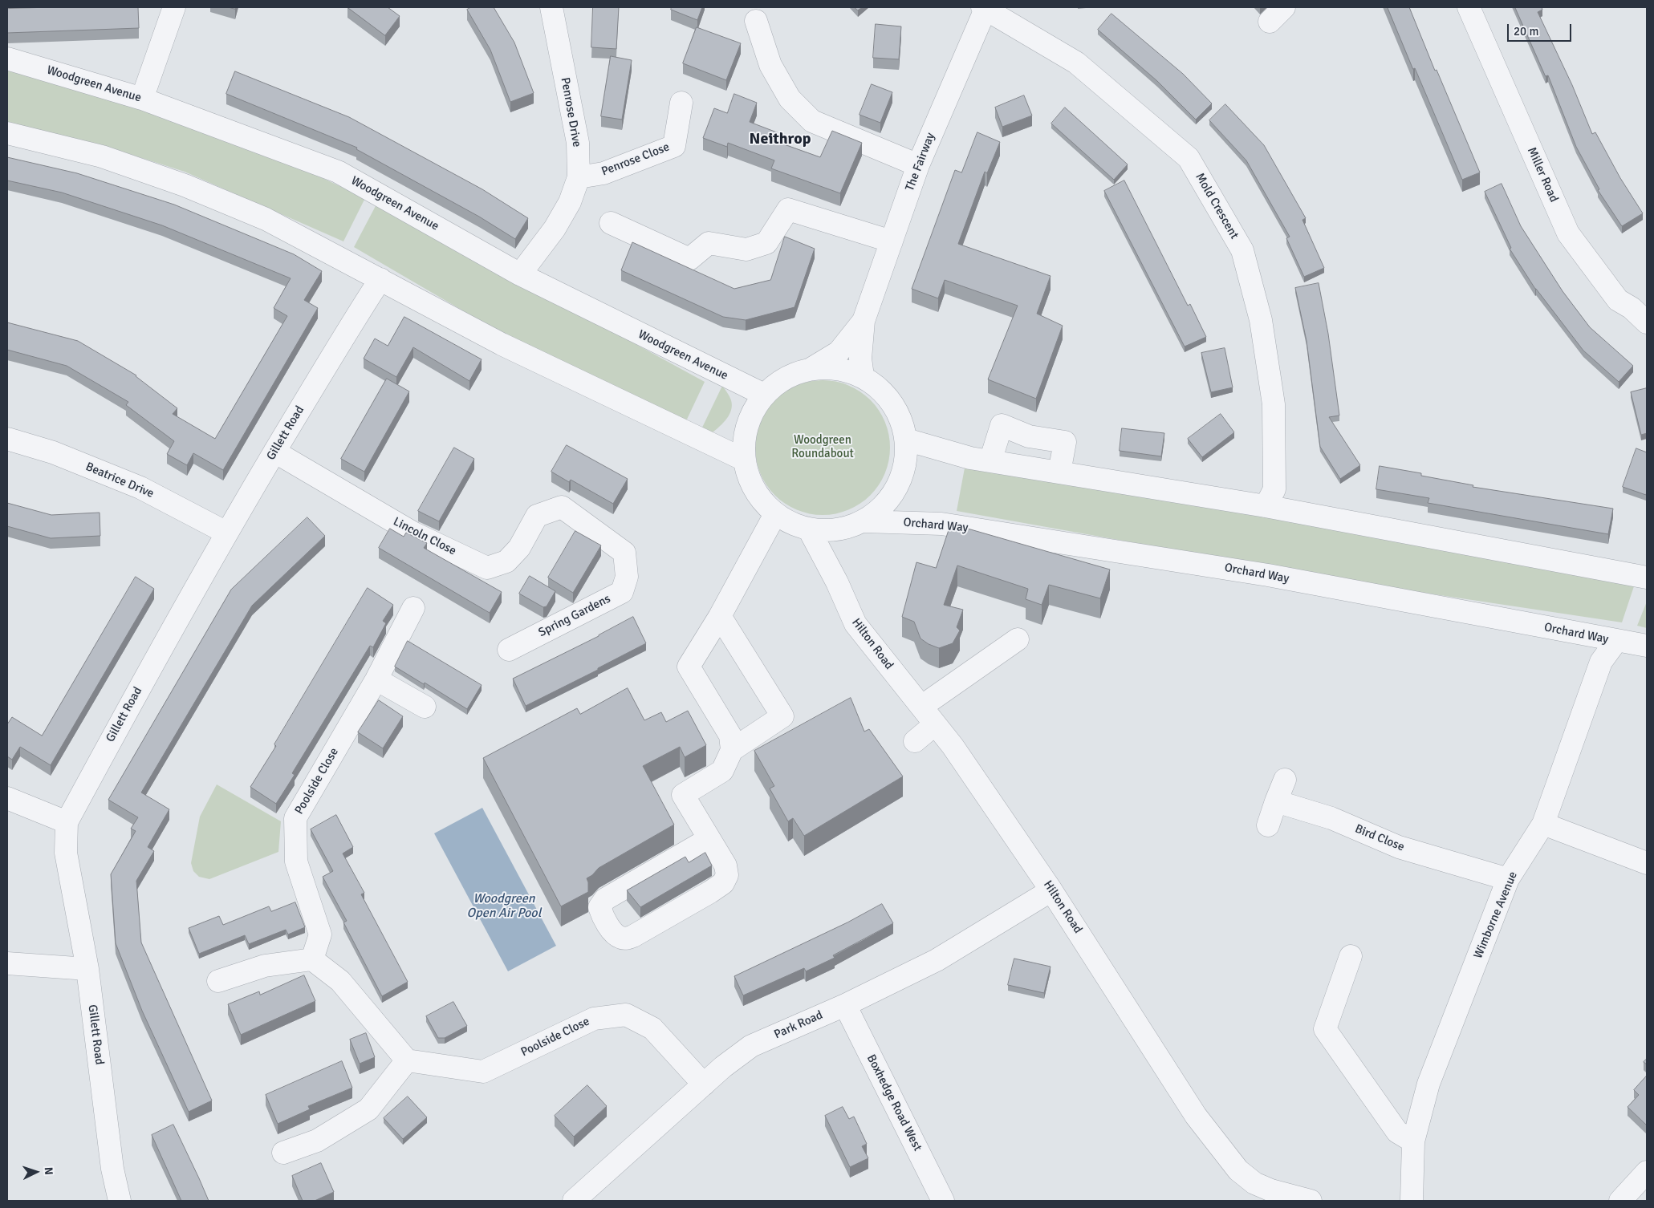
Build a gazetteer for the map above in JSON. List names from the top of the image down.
{
  "streets": {
    "street": [
      "Woodgreen Avenue",
      "Penrose Drive",
      "Penrose Close",
      "The Fairway",
      "Miller Road",
      "Mold Crescent",
      "Gillett Road",
      "Beatrice Drive",
      "Orchard Way",
      "Lincoln Close",
      "Spring Gardens",
      "Hilton Road",
      "Poolside Close",
      "Bird Close",
      "Wimborne Avenue",
      "Park Road",
      "Boxhedge Road West"
    ]
  },
  "crossings": [
    ["Woodgreen Avenue", "Penrose Drive"],
    ["Penrose Drive", "Penrose Close"],
    ["The Fairway", "Mold Crescent"],
    ["Gillett Road", "Beatrice Drive"],
    ["Gillett Road", "Lincoln Close"],
    ["Orchard Way", "Wimborne Avenue"],
    ["Lincoln Close", "Spring Gardens"],
    ["Hilton Road", "Park Road"],
    ["Poolside Close", "Park Road"],
    ["Bird Close", "Wimborne Avenue"],
    ["Park Road", "Boxhedge Road West"]
  ],
  "districts": ["Neithrop"],
  "water": ["Woodgreen Open Air Pool"],
  "parks": ["Woodgreen Roundabout"],
  "scale_bar": "20 m",
  "north": "right"
}
